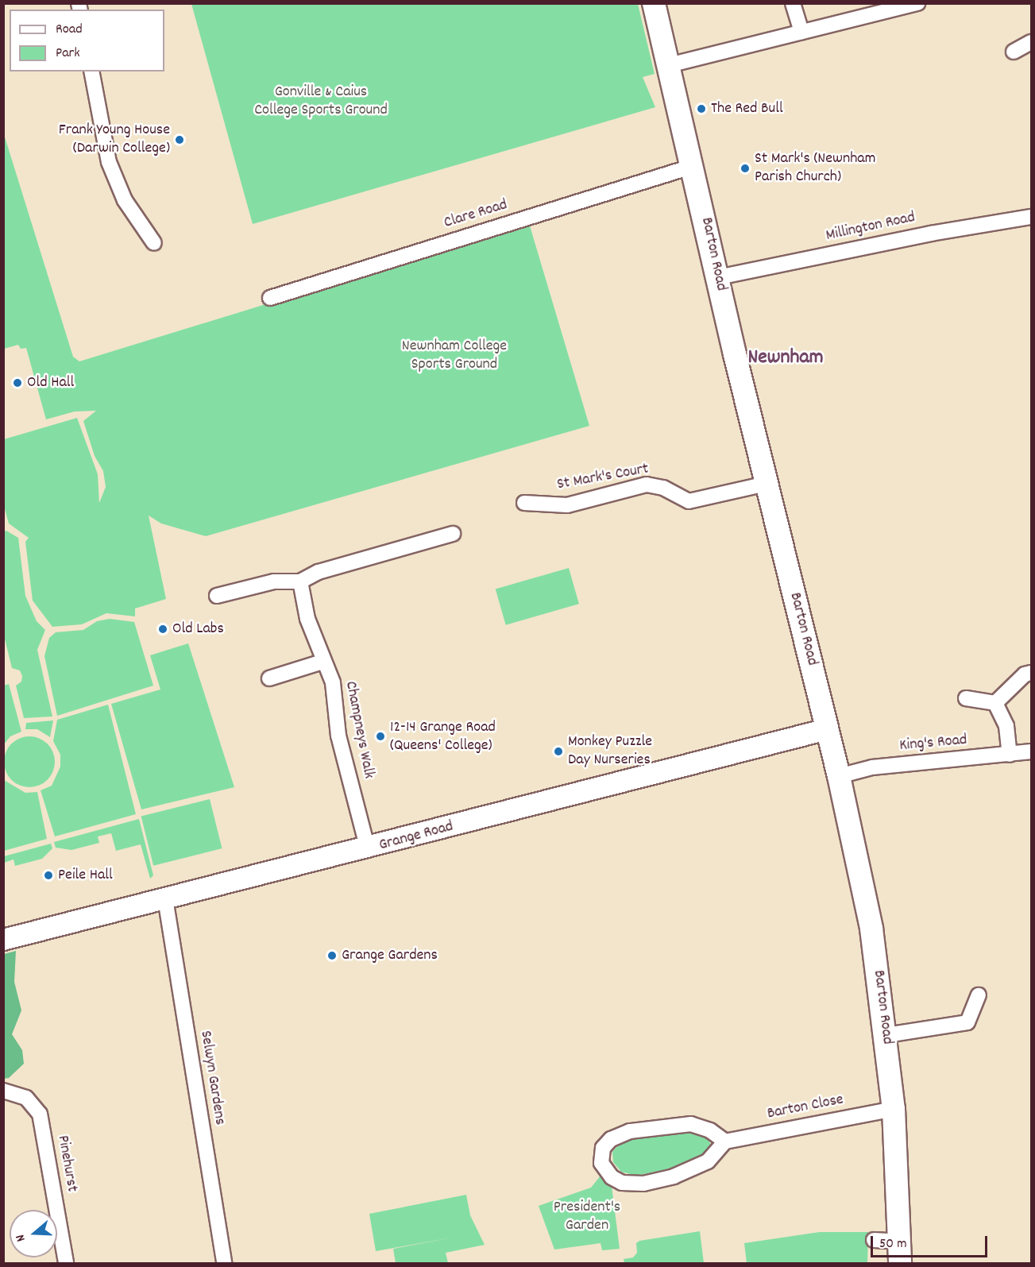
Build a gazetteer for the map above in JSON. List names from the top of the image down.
{
  "streets": {
    "main road": ["Barton Road"],
    "street": [
      "Clare Road",
      "Millington Road",
      "St Mark's Court",
      "Champneys Walk",
      "King's Road",
      "Grange Road",
      "Selwyn Gardens",
      "Barton Close",
      "Pinehurst"
    ]
  },
  "crossings": [
    ["Clare Road", "Barton Road"],
    ["Millington Road", "Barton Road"],
    ["Barton Road", "St Mark's Court"],
    ["Barton Road", "King's Road"],
    ["Barton Road", "Grange Road"],
    ["Barton Road", "Barton Close"],
    ["Champneys Walk", "Grange Road"],
    ["Grange Road", "Selwyn Gardens"]
  ],
  "districts": ["Newnham"],
  "parks": ["Gonville & Caius College Sports Ground", "Newnham College Sports Ground", "President's Garden"],
  "places": [
    "The Red Bull",
    "Frank Young House (Darwin College)",
    "St Mark's (Newnham Parish Church)",
    "Old Hall",
    "Old Labs",
    "12-14 Grange Road (Queens' College)",
    "Monkey Puzzle Day Nurseries",
    "Peile Hall",
    "Grange Gardens"
  ],
  "legend": ["Road", "Park"],
  "scale_bar": "50 m",
  "north": "left"
}
